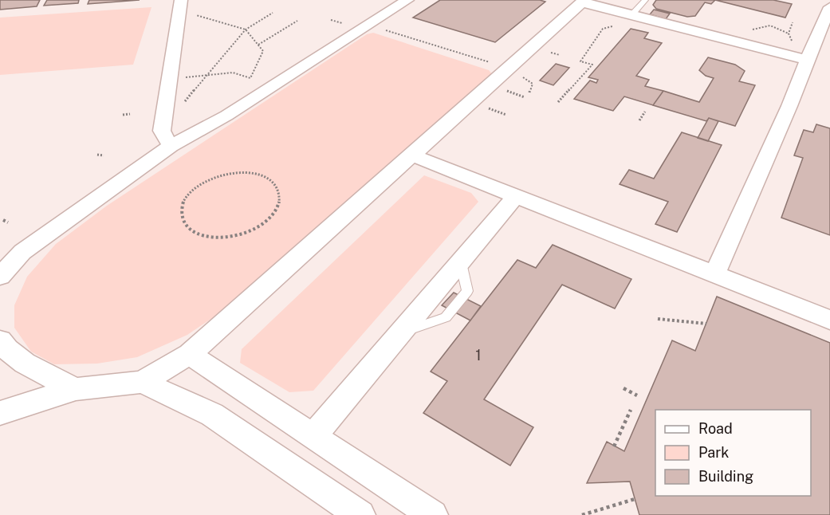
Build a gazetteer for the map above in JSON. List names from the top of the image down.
{
  "house_numbers": ["1"],
  "legend": ["Road", "Park", "Building"]
}
